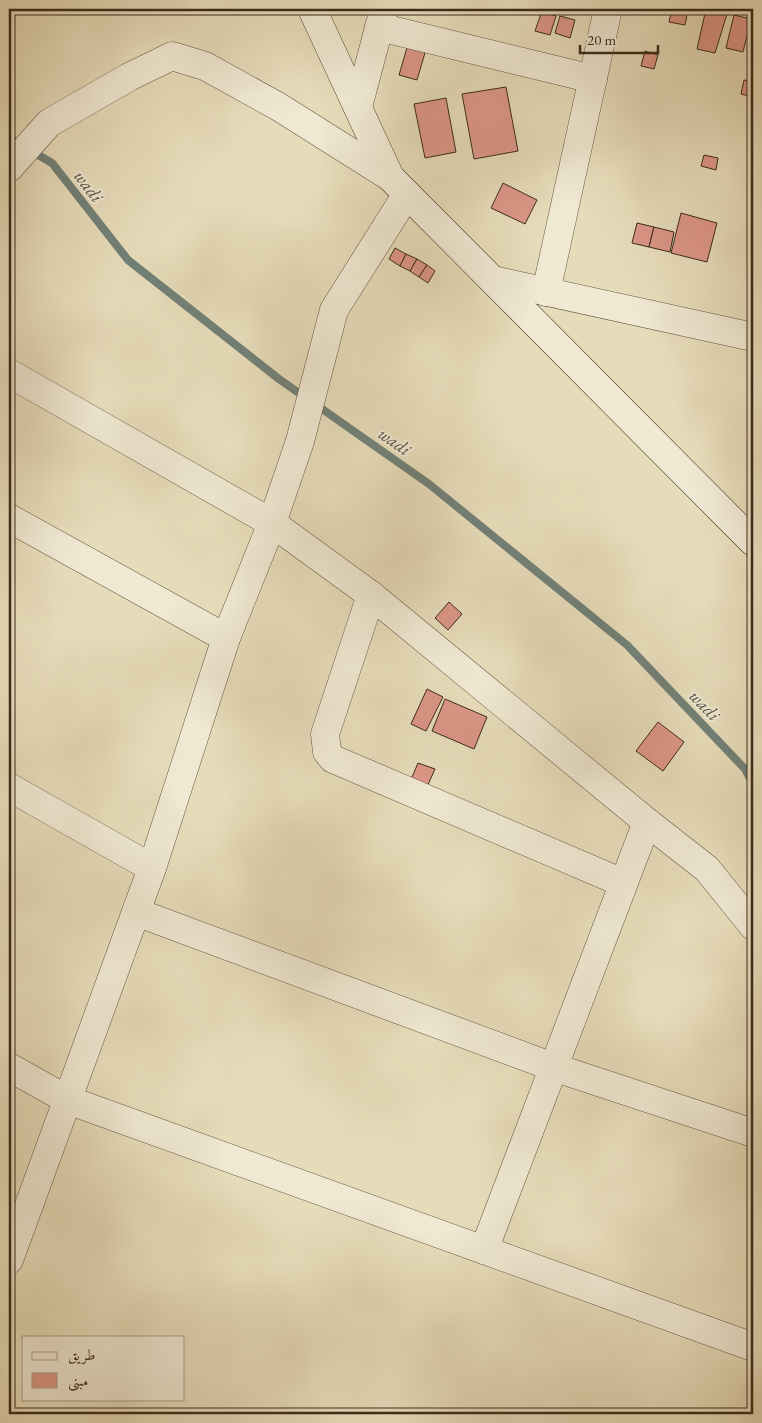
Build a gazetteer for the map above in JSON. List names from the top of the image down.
{
  "water": ["wadi"],
  "legend": ["طريق", "مبنى"],
  "scale_bar": "20 m"
}
